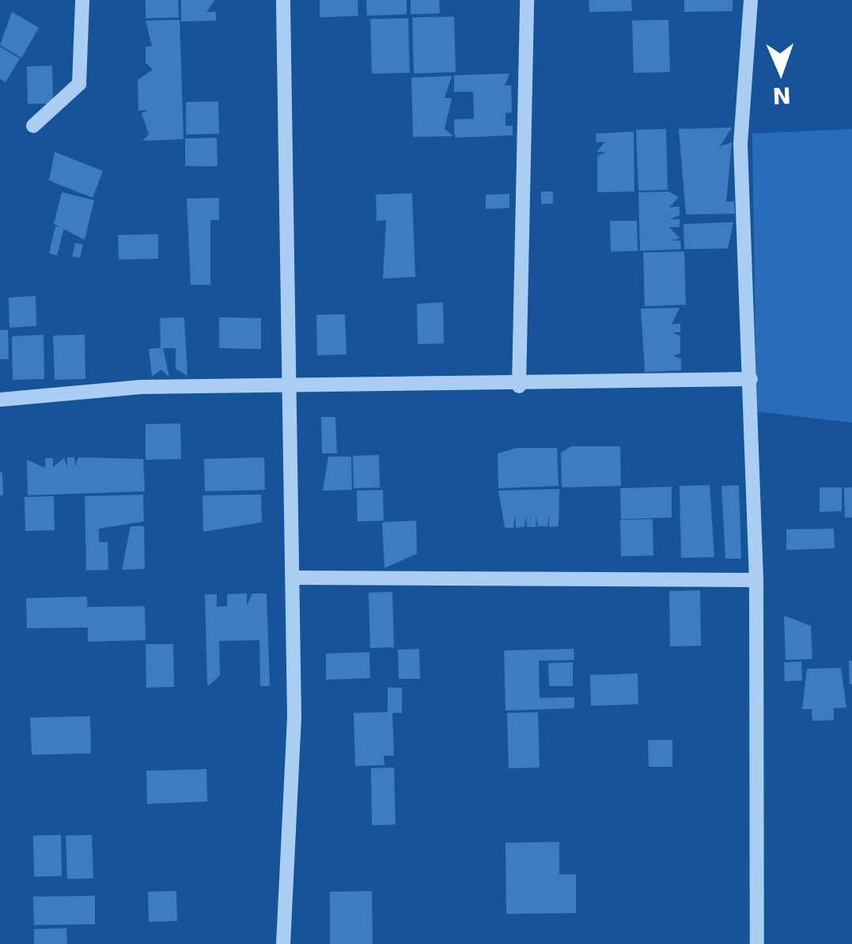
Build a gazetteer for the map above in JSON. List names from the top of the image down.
{
  "north": "bottom"
}
